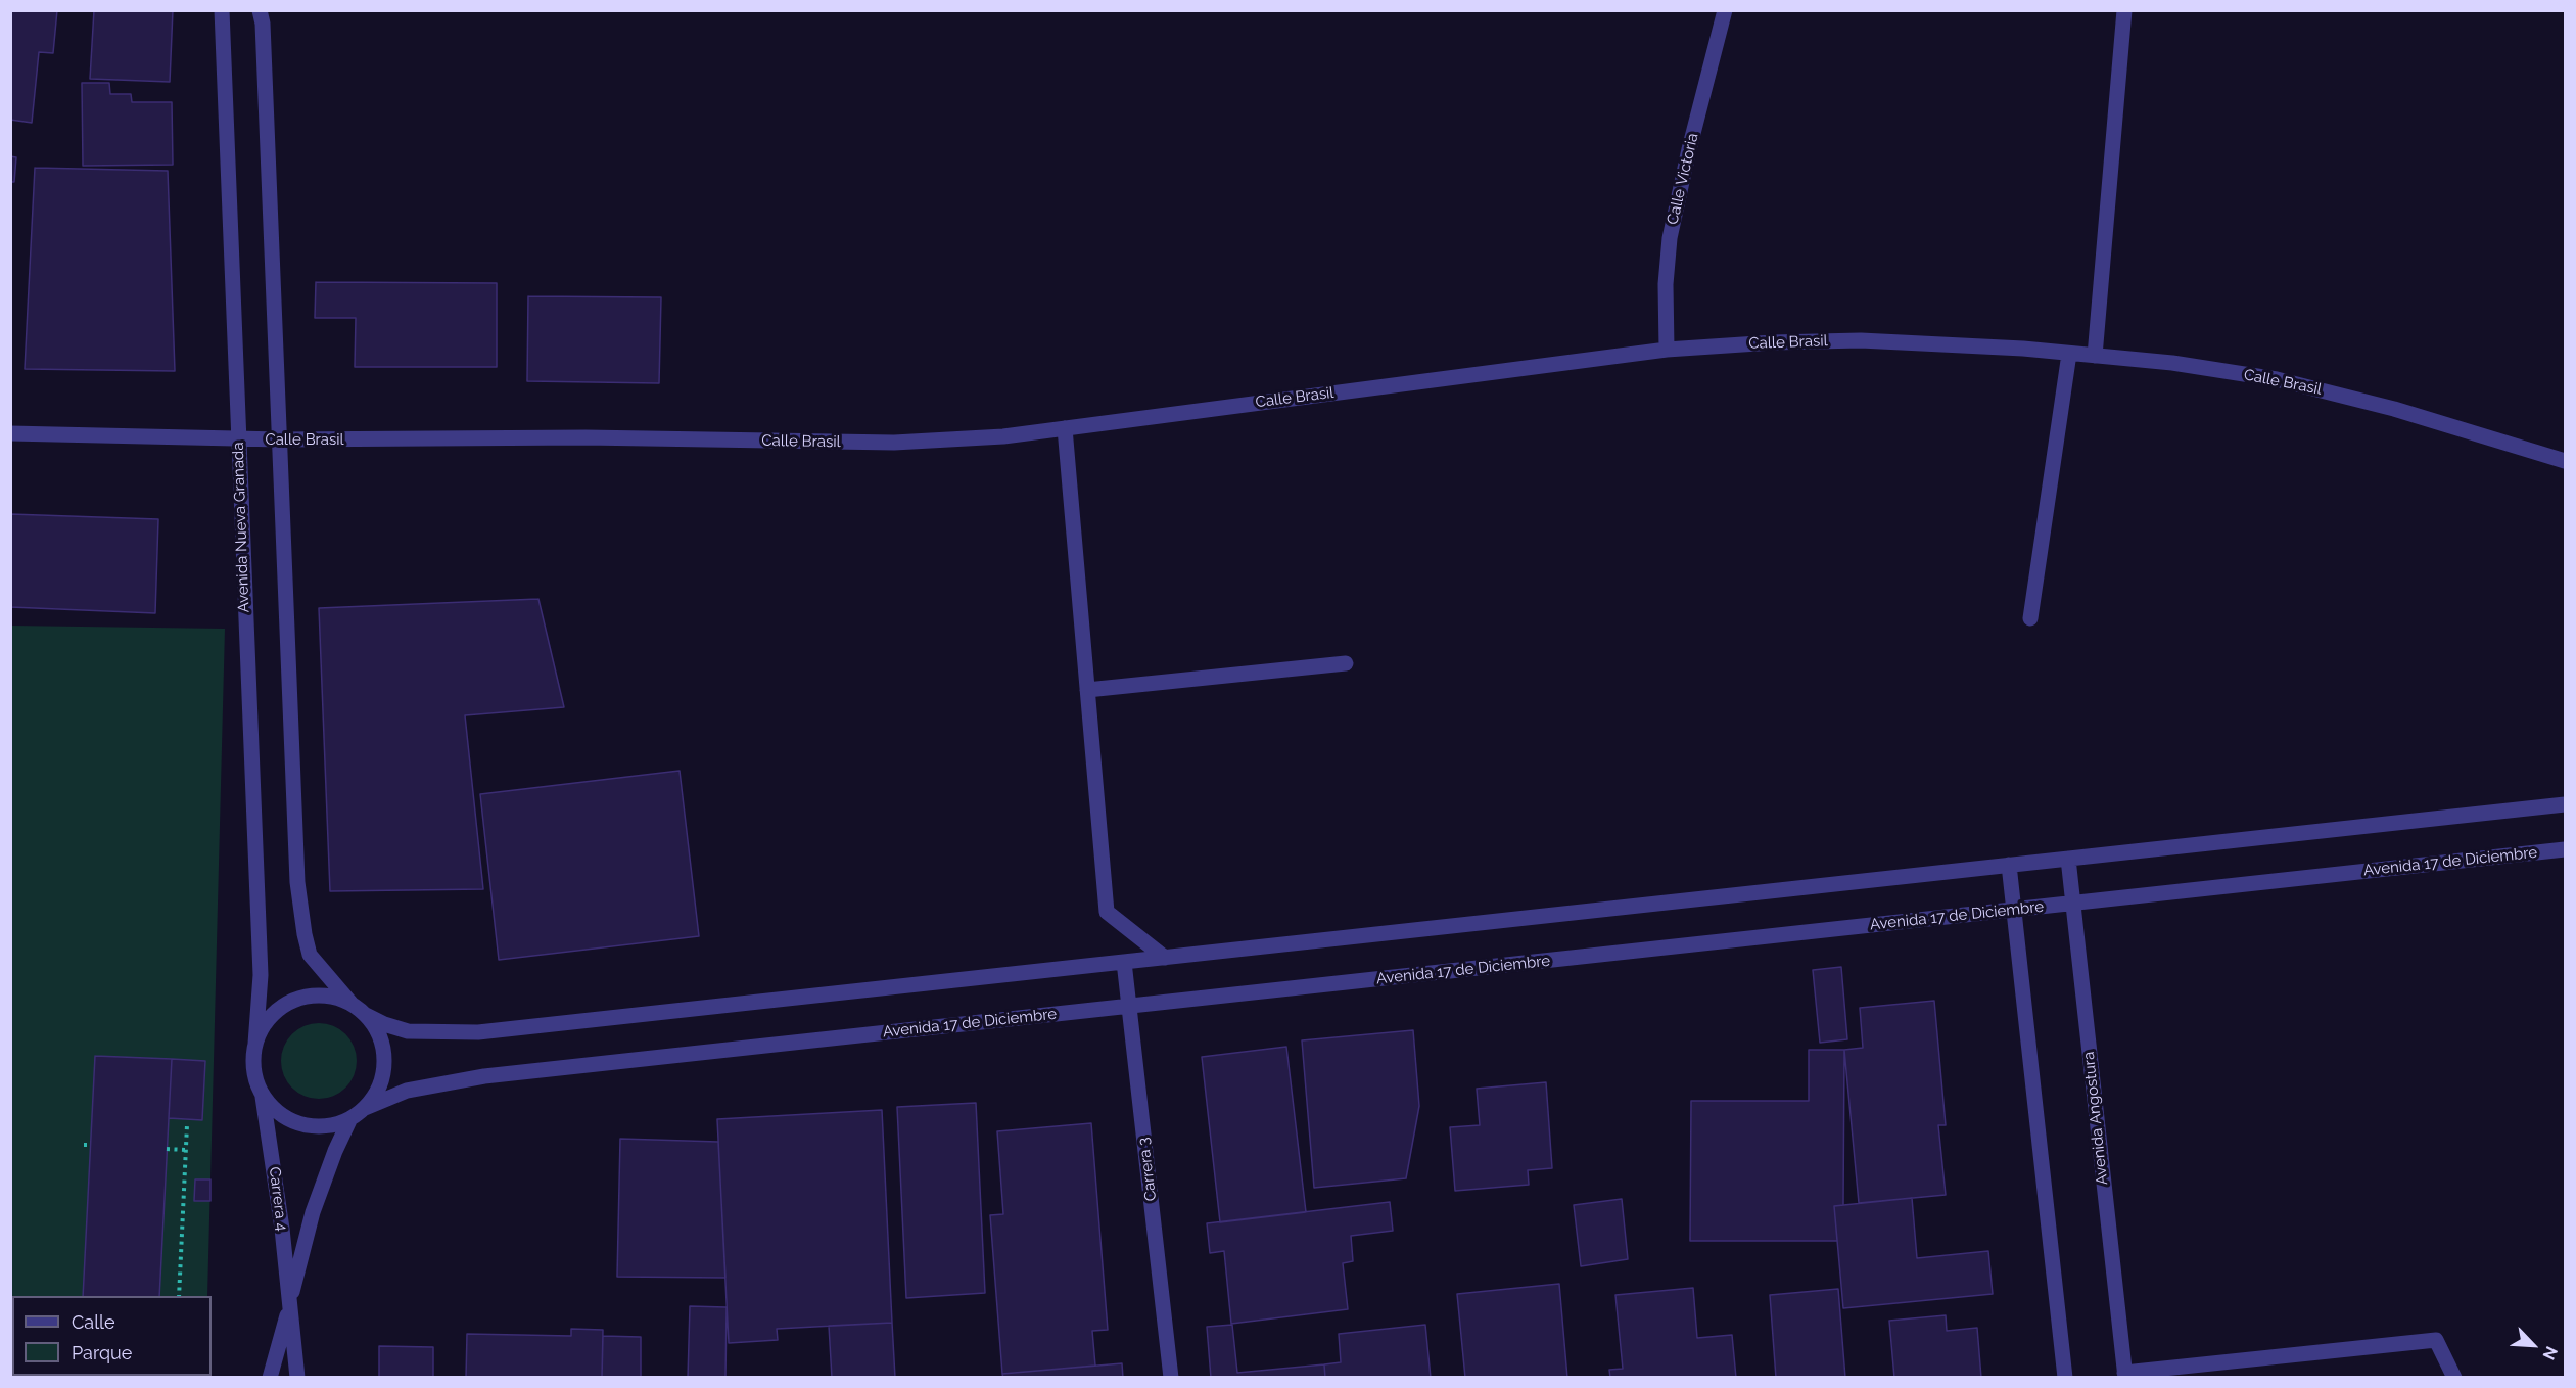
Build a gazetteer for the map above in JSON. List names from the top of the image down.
{
  "streets": {
    "street": [
      "Calle Victoria",
      "Calle Brasil",
      "Avenida Nueva Granada",
      "Avenida 17 de Diciembre",
      "Avenida Angostura",
      "Carrera 3",
      "Carrera 4"
    ]
  },
  "crossings": [
    ["Calle Victoria", "Calle Brasil"],
    ["Calle Brasil", "Avenida Nueva Granada"],
    ["Avenida Nueva Granada", "Avenida 17 de Diciembre"],
    ["Avenida Nueva Granada", "Carrera 4"],
    ["Avenida 17 de Diciembre", "Avenida Angostura"],
    ["Avenida 17 de Diciembre", "Carrera 3"],
    ["Avenida 17 de Diciembre", "Carrera 4"]
  ],
  "legend": ["Calle", "Parque"],
  "north": "bottom right"
}
